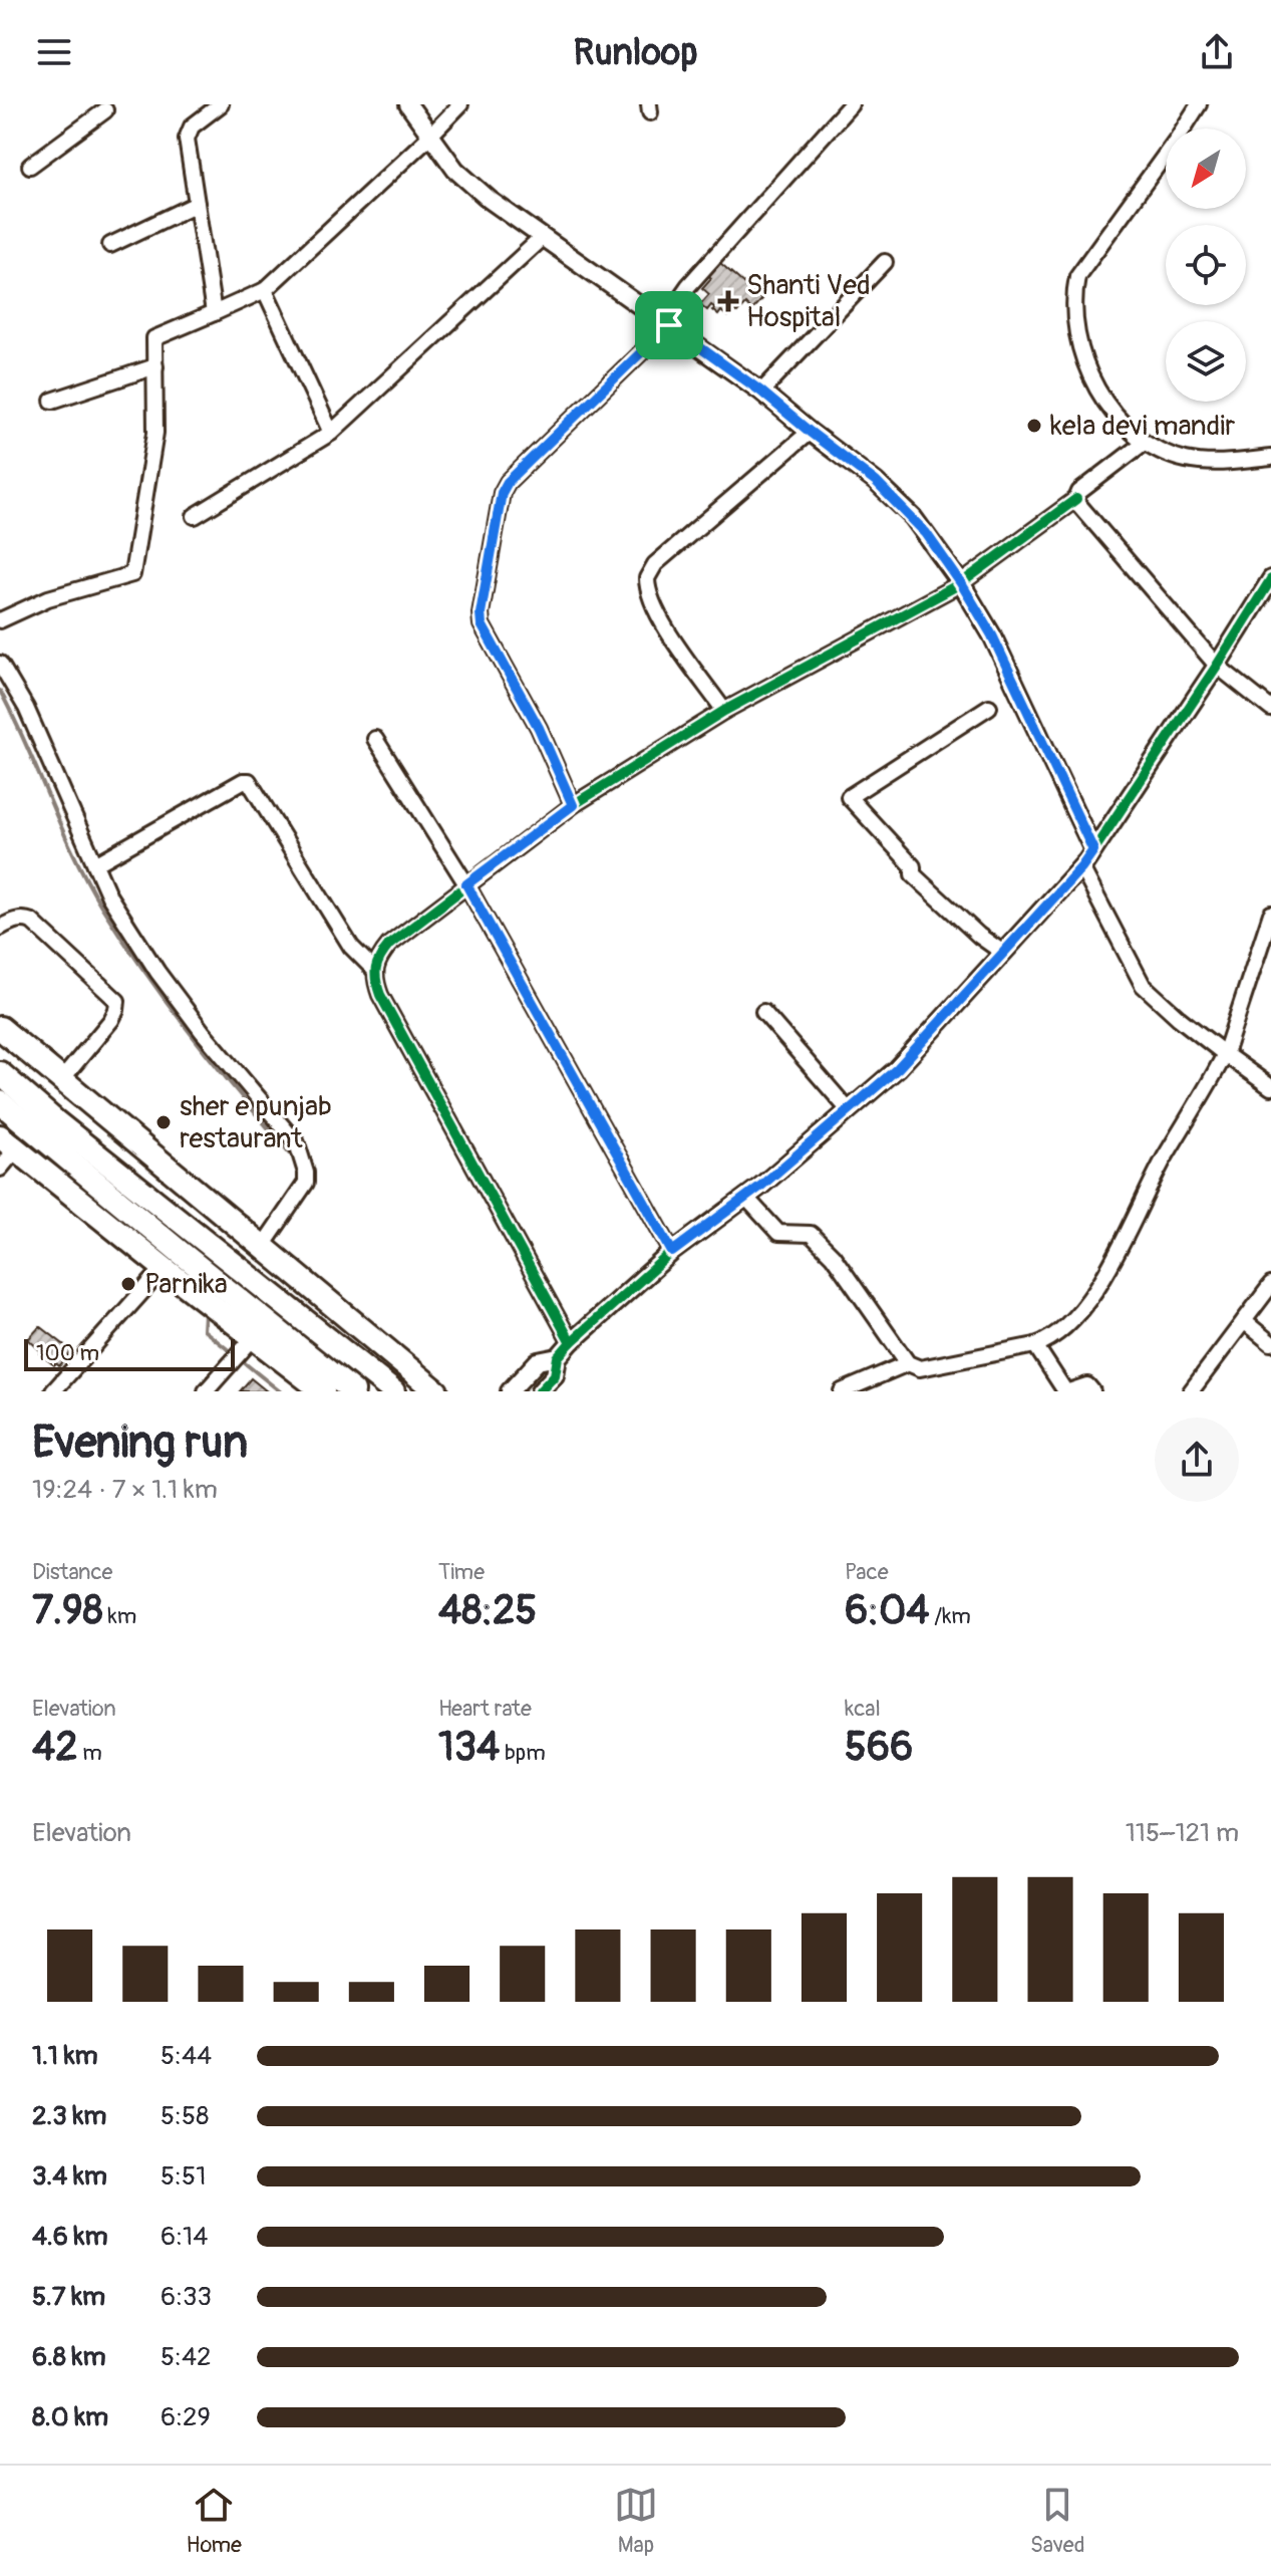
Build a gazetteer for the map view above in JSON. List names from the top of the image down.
{
  "places": {
    "health": ["Shanti Ved Hospital"],
    "other": ["kela devi mandir", "sher e punjab restaurant", "Parnika"]
  },
  "scale_bar": "100 m",
  "north": "bottom left",
  "page": {
    "header": "Runloop",
    "scale": "100 m",
    "heading": ["Evening run", "19:24 · 7 × 1.1 km"],
    "stats": [
      ["Distance", "7.98 km"],
      ["Time", "48:25"],
      ["Pace", "6:04 /km"],
      ["Elevation", "42 m"],
      ["Heart rate", "134 bpm"],
      ["kcal", "566"]
    ],
    "chart": ["Elevation", "115–121 m"],
    "list": [
      {
        "name": "1.1 km",
        "note": "5:44"
      },
      {
        "name": "2.3 km",
        "note": "5:58"
      },
      {
        "name": "3.4 km",
        "note": "5:51"
      },
      {
        "name": "4.6 km",
        "note": "6:14"
      },
      {
        "name": "5.7 km",
        "note": "6:33"
      },
      {
        "name": "6.8 km",
        "note": "5:42"
      },
      {
        "name": "8.0 km",
        "note": "6:29"
      }
    ],
    "tabs": ["Home", "Map", "Saved"]
  }
}
